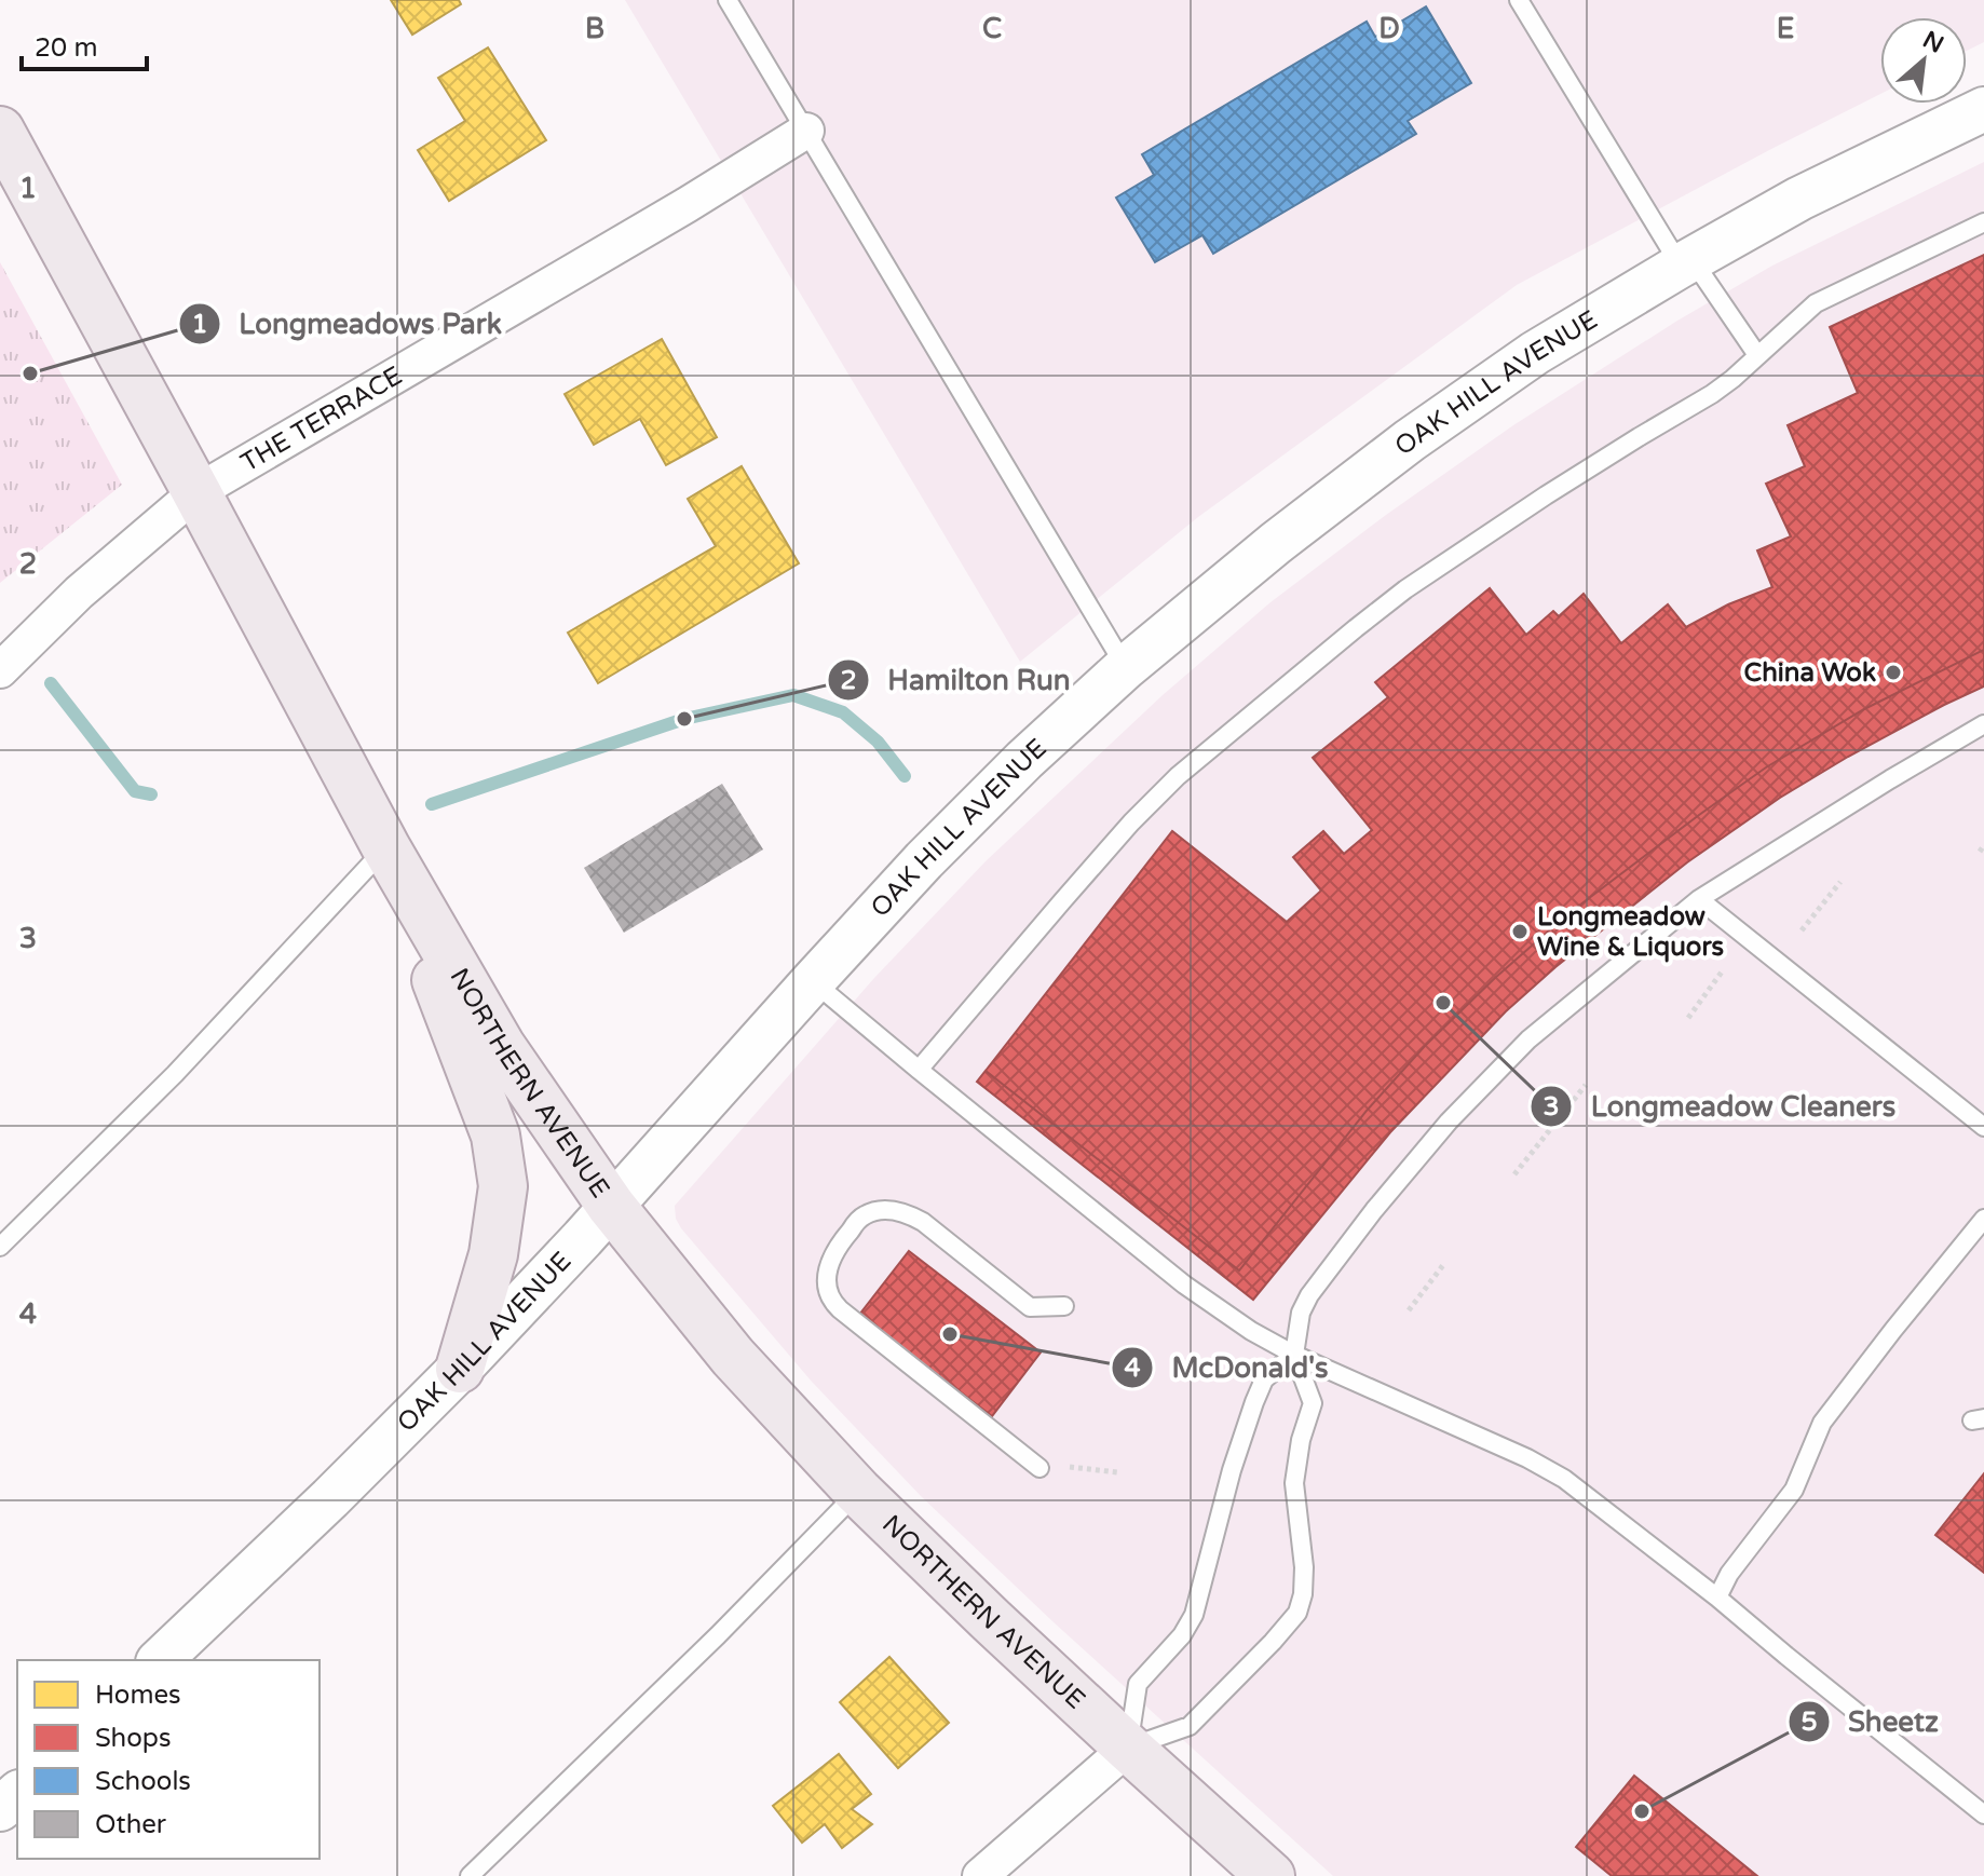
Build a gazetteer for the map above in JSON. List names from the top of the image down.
{
  "streets": {
    "main road": ["NORTHERN AVENUE"],
    "street": ["OAK HILL AVENUE", "THE TERRACE"]
  },
  "crossings": [
    ["OAK HILL AVENUE", "NORTHERN AVENUE"],
    ["THE TERRACE", "NORTHERN AVENUE"]
  ],
  "places": [
    "Longmeadows Park",
    "China Wok",
    "Hamilton Run",
    "Longmeadow Wine & Liquors",
    "Longmeadow Cleaners",
    "McDonald's",
    "Sheetz"
  ],
  "legend": [
    "Homes",
    "Shops",
    "Schools",
    "Other"
  ],
  "scale_bar": "20 m",
  "north": "top right",
  "grid": {
    "columns": [
      "B",
      "C",
      "D",
      "E"
    ],
    "rows": [
      "1",
      "2",
      "3",
      "4"
    ]
  }
}
